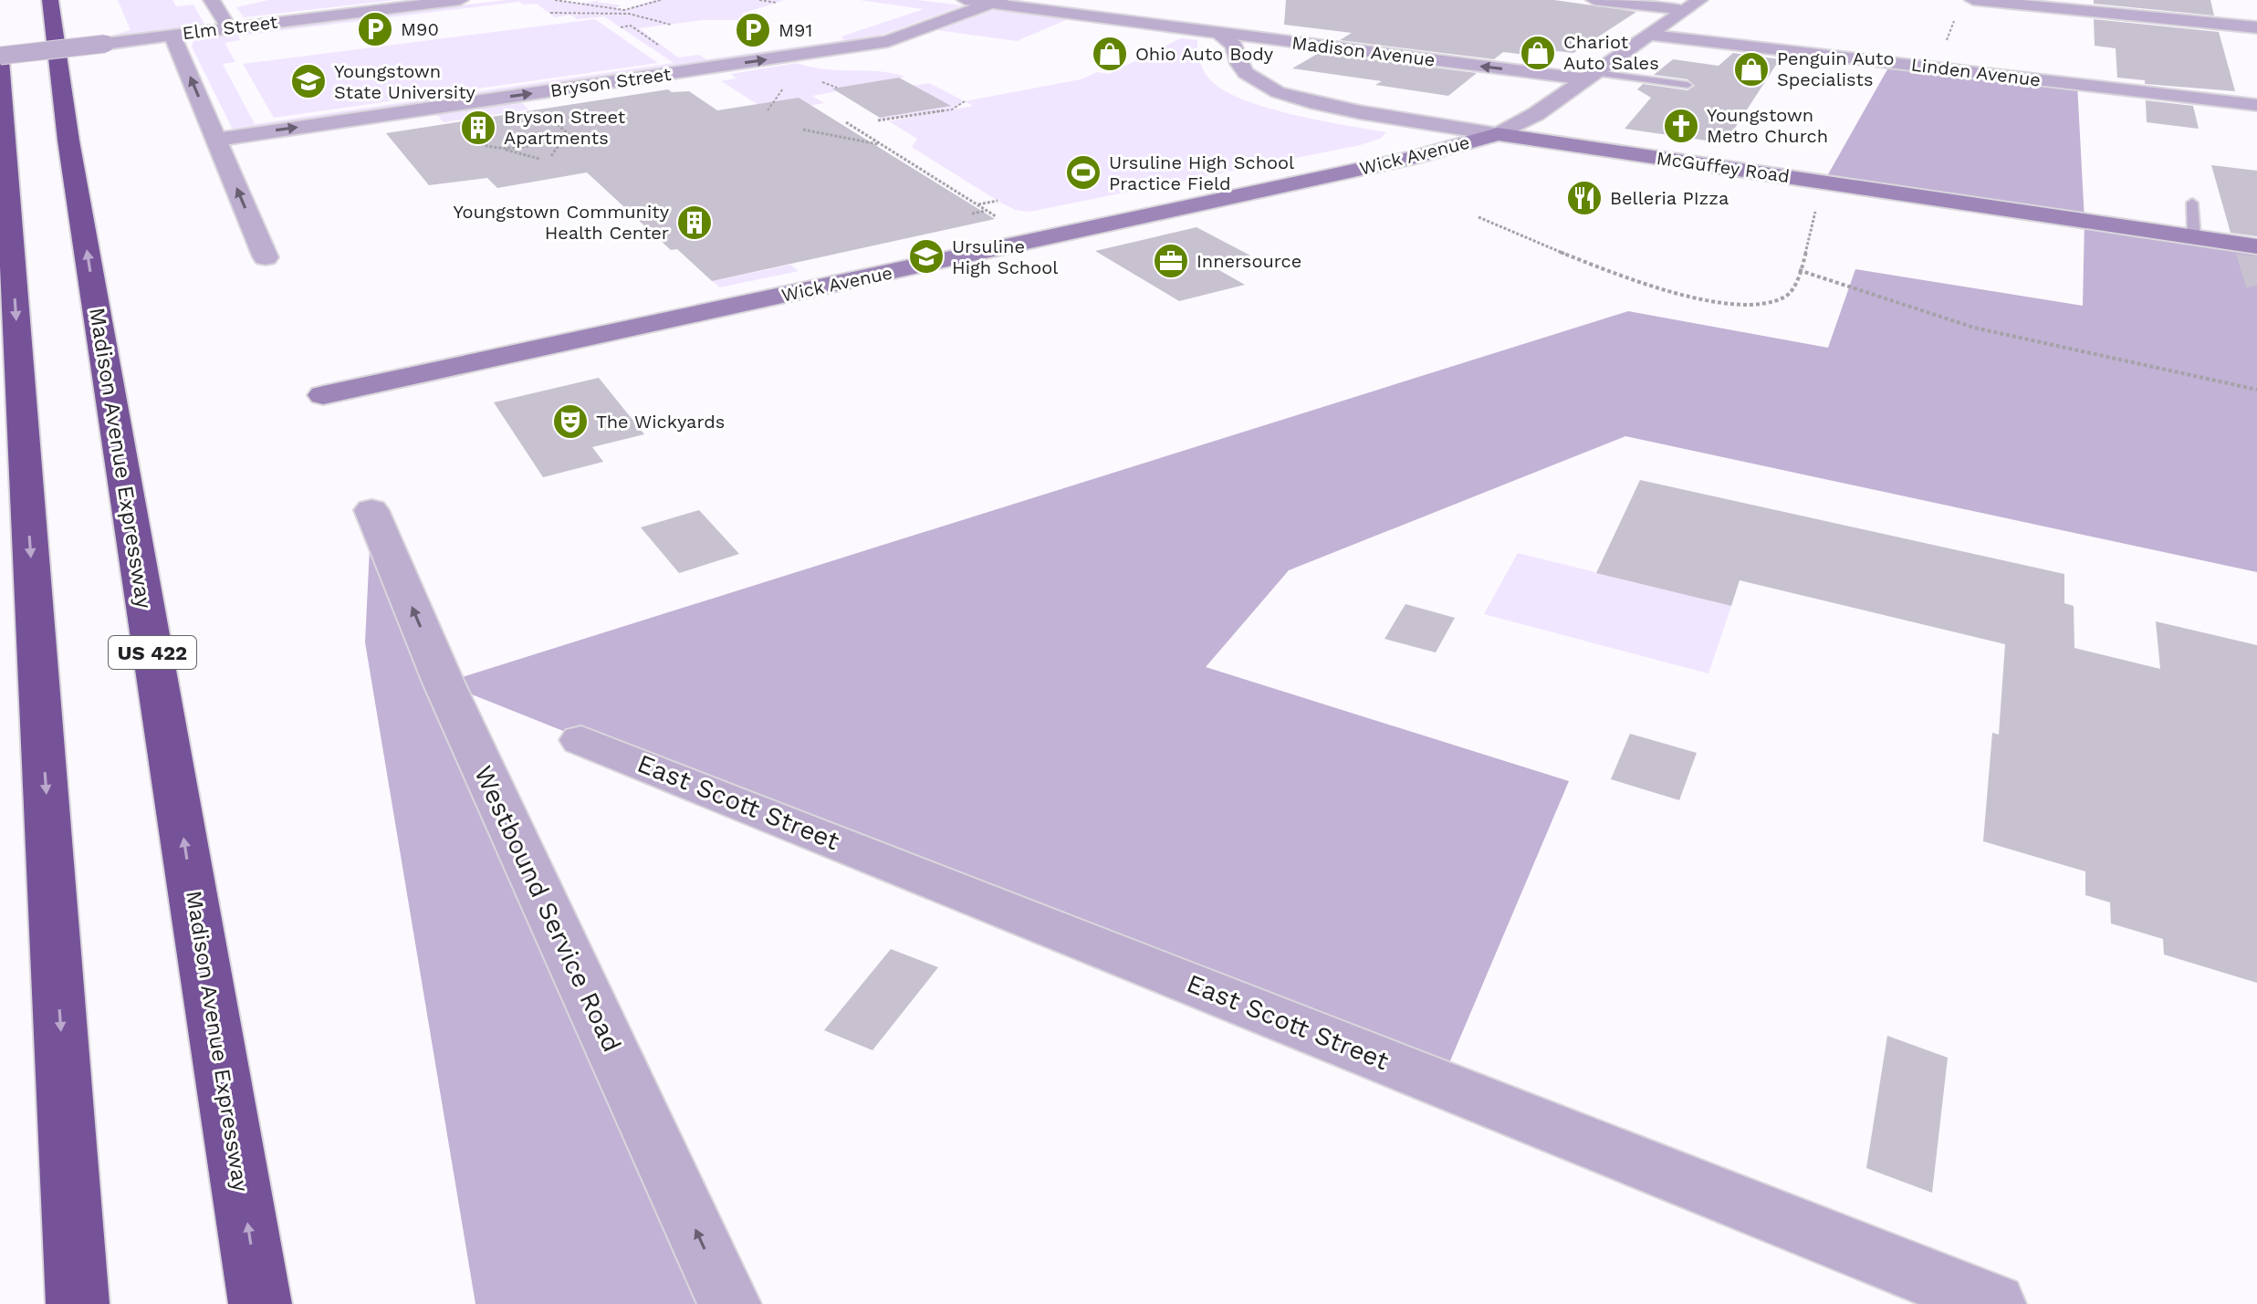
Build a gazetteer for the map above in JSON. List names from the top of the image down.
{
  "streets": {
    "highway": ["Madison Avenue Expressway", "US 422"],
    "main road": ["Wick Avenue", "McGuffey Road"],
    "street": [
      "Elm Street",
      "Madison Avenue",
      "Linden Avenue",
      "Bryson Street",
      "East Scott Street",
      "Westbound Service Road"
    ]
  },
  "crossings": [
    ["Madison Avenue", "Bryson Street"],
    ["Madison Avenue", "Wick Avenue"],
    ["Madison Avenue", "McGuffey Road"],
    ["Linden Avenue", "Wick Avenue"],
    ["Wick Avenue", "McGuffey Road"]
  ],
  "one_way": ["Madison Avenue", "Bryson Street", "Westbound Service Road"],
  "places": {
    "parking": ["M90", "M91"],
    "shop": ["Chariot Auto Sales", "Ohio Auto Body", "Penguin Auto Specialists"],
    "school or university": ["Youngstown State University", "Ursuline High School"],
    "church": ["Youngstown Metro Church"],
    "building": ["Bryson Street Apartments", "Youngstown Community Health Center"],
    "sports": ["Ursuline High School Practice Field"],
    "restaurant": ["Belleria PIzza"],
    "office": ["Innersource"],
    "theatre": ["The Wickyards"]
  }
}
